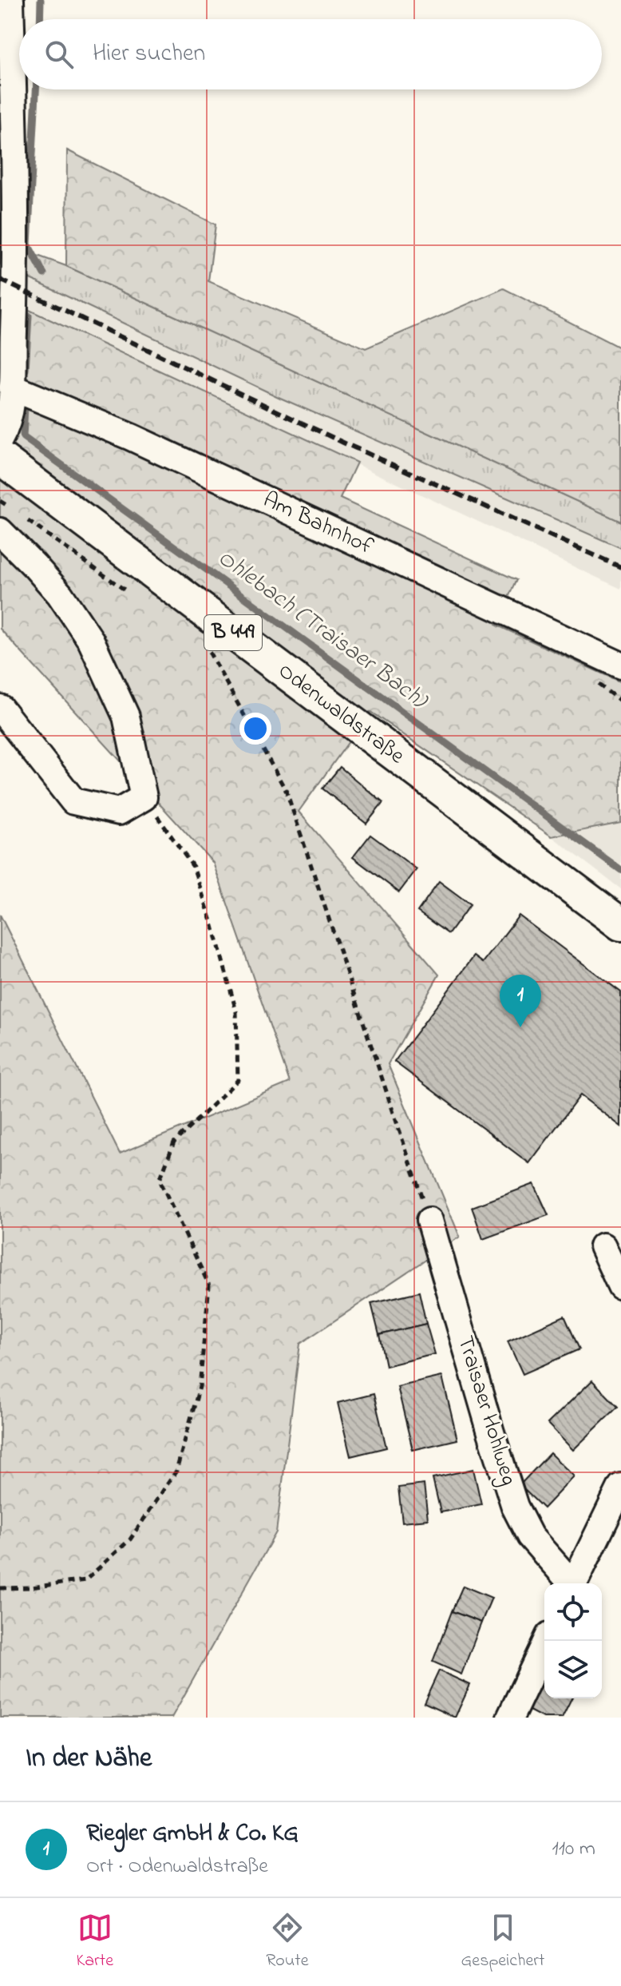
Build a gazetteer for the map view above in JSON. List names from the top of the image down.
{
  "streets": {
    "main road": ["B 449", "Odenwaldstraße"],
    "street": ["Am Bahnhof", "Traisaer Hohlweg"]
  },
  "water": ["Ohlebach (Traisaer Bach)"],
  "page": {
    "search": "Hier suchen",
    "pins": "1",
    "heading": "In der Nähe",
    "list": [
      {
        "mark": "1",
        "name": "Riegler GmbH & Co. KG",
        "note": "Ort · Odenwaldstraße",
        "value": "110 m"
      }
    ],
    "nav": ["Karte", "Route", "Gespeichert"]
  }
}
